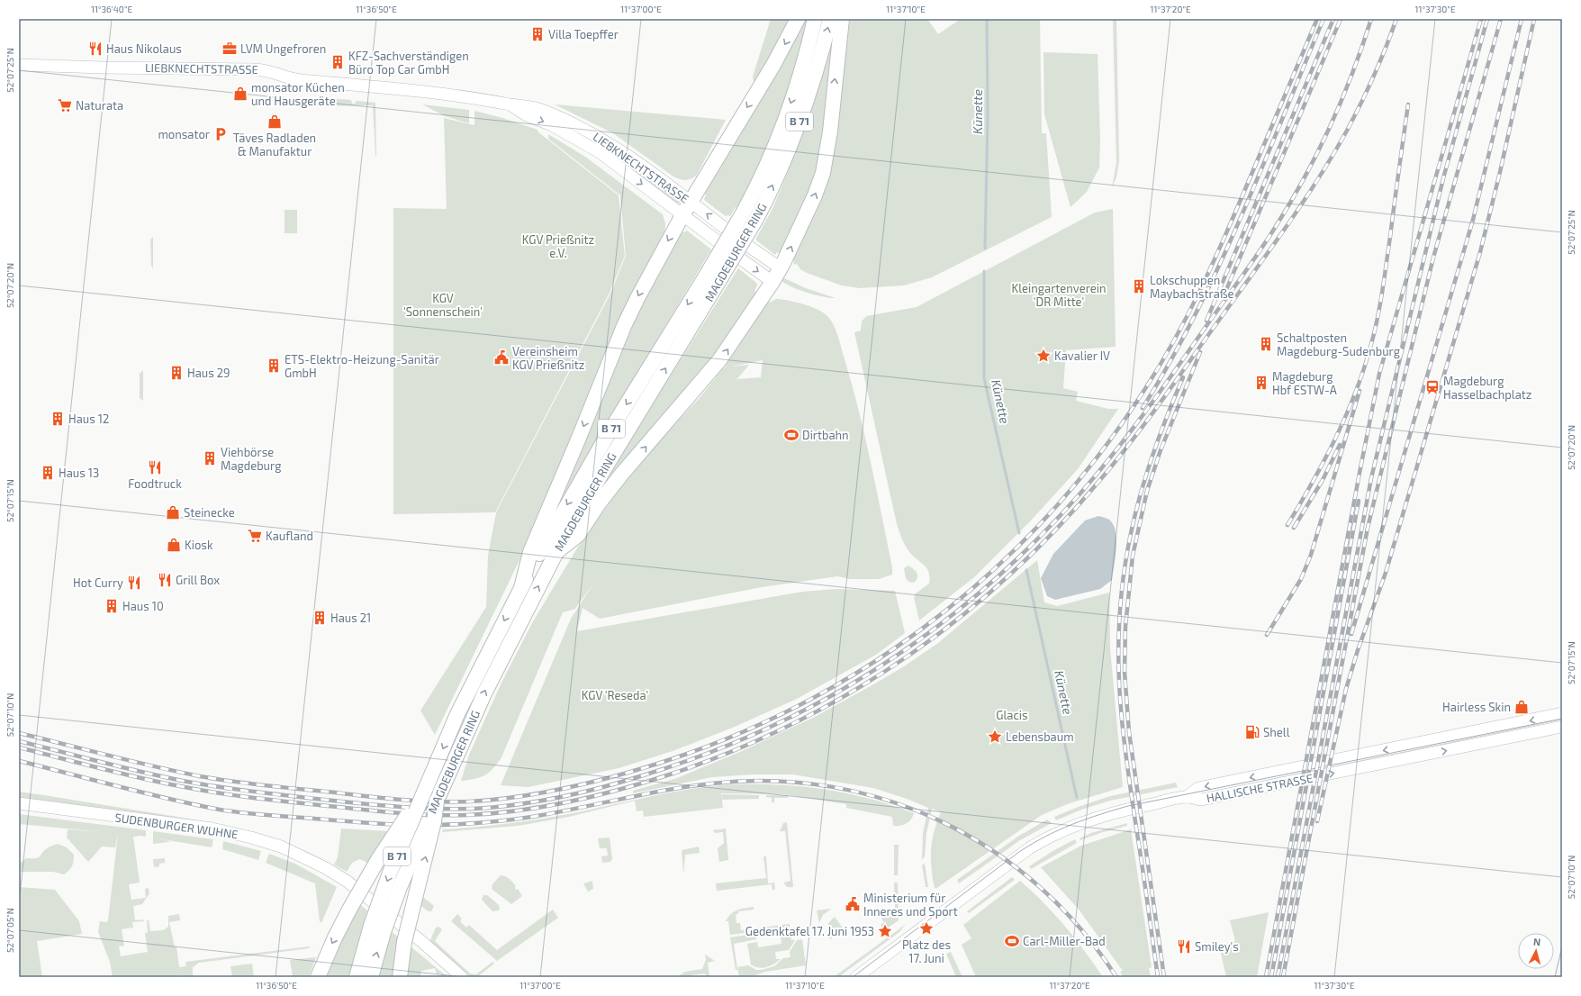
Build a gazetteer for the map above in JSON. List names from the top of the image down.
{
  "streets": {
    "highway": ["B 71", "MAGDEBURGER RING"],
    "main road": ["LIEBKNECHTSTRASSE", "HALLISCHE STRASSE", "SUDENBURGER WUHNE"]
  },
  "water": ["Künette"],
  "parks": [
    "KGV Prießnitz e.V.",
    "Kleingartenverein 'DR Mitte'",
    "KGV 'Sonnenschein'",
    "KGV 'Reseda'",
    "Glacis"
  ],
  "places": {
    "building": [
      "Villa Toepffer",
      "KFZ-Sachverständigen Büro Top Car GmbH",
      "Lokschuppen Maybachstraße",
      "Schaltposten Magdeburg-Sudenburg",
      "ETS-Elektro-Heizung-Sanitär GmbH",
      "Haus 29",
      "Magdeburg Hbf ESTW-A",
      "Haus 12",
      "Viehbörse Magdeburg",
      "Haus 13",
      "Haus 10",
      "Haus 21"
    ],
    "restaurant": [
      "Haus Nikolaus",
      "Foodtruck",
      "Grill Box",
      "Hot Curry",
      "Smiley's"
    ],
    "office": ["LVM Ungefroren"],
    "shop": [
      "monsator Küchen und Hausgeräte",
      "Täves Radladen & Manufaktur",
      "Steinecke",
      "Kiosk",
      "Hairless Skin"
    ],
    "supermarket": ["Naturata", "Kaufland"],
    "parking": ["monsator"],
    "place": [
      "Kavalier IV",
      "Lebensbaum",
      "Platz des 17. Juni",
      "Gedenktafel 17. Juni 1953"
    ],
    "public building": ["Vereinsheim KGV Prießnitz", "Ministerium für Inneres und Sport"],
    "station": ["Magdeburg Hasselbachplatz"],
    "sports": ["Dirtbahn", "Carl-Miller-Bad"],
    "fuel station": ["Shell"]
  },
  "north": "top",
  "coordinates": [
    "11°36'40\"E",
    "11°36'50\"E",
    "11°37'00\"E",
    "11°37'10\"E",
    "11°37'20\"E",
    "11°37'30\"E",
    "52°07'25\"N",
    "52°07'20\"N",
    "52°07'15\"N",
    "52°07'10\"N",
    "52°07'05\"N"
  ]
}
